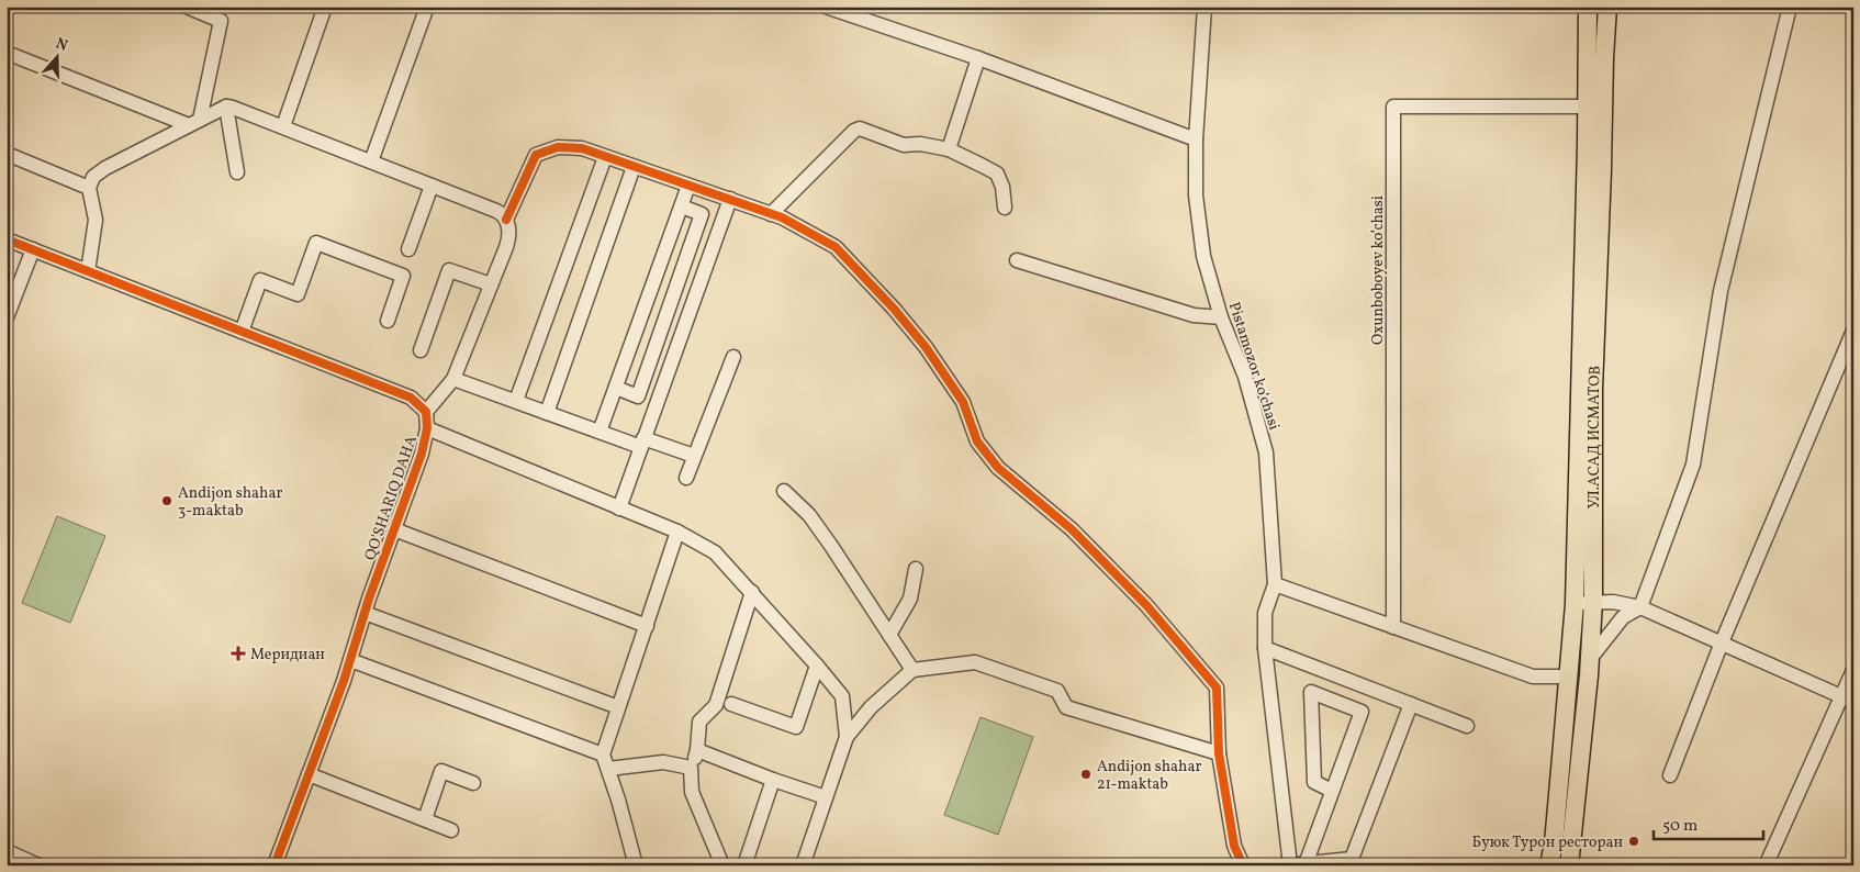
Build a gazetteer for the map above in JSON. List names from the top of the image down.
{
  "streets": {
    "main road": ["УЛ.АСАД ИСМАТОВ"],
    "street": ["Oxunboboyev koʻchasi", "Pistamozor koʻchasi", "QO'SHARIQ DAHA"]
  },
  "crossings": [
    ["Oxunboboyev koʻchasi", "УЛ.АСАД ИСМАТОВ"]
  ],
  "places": {
    "other": ["Andijon shahar 3-maktab", "Andijon shahar 21-maktab", "Буюк Турон ресторан"],
    "health": ["Меридиан"]
  },
  "scale_bar": "50 m",
  "north": "top"
}
